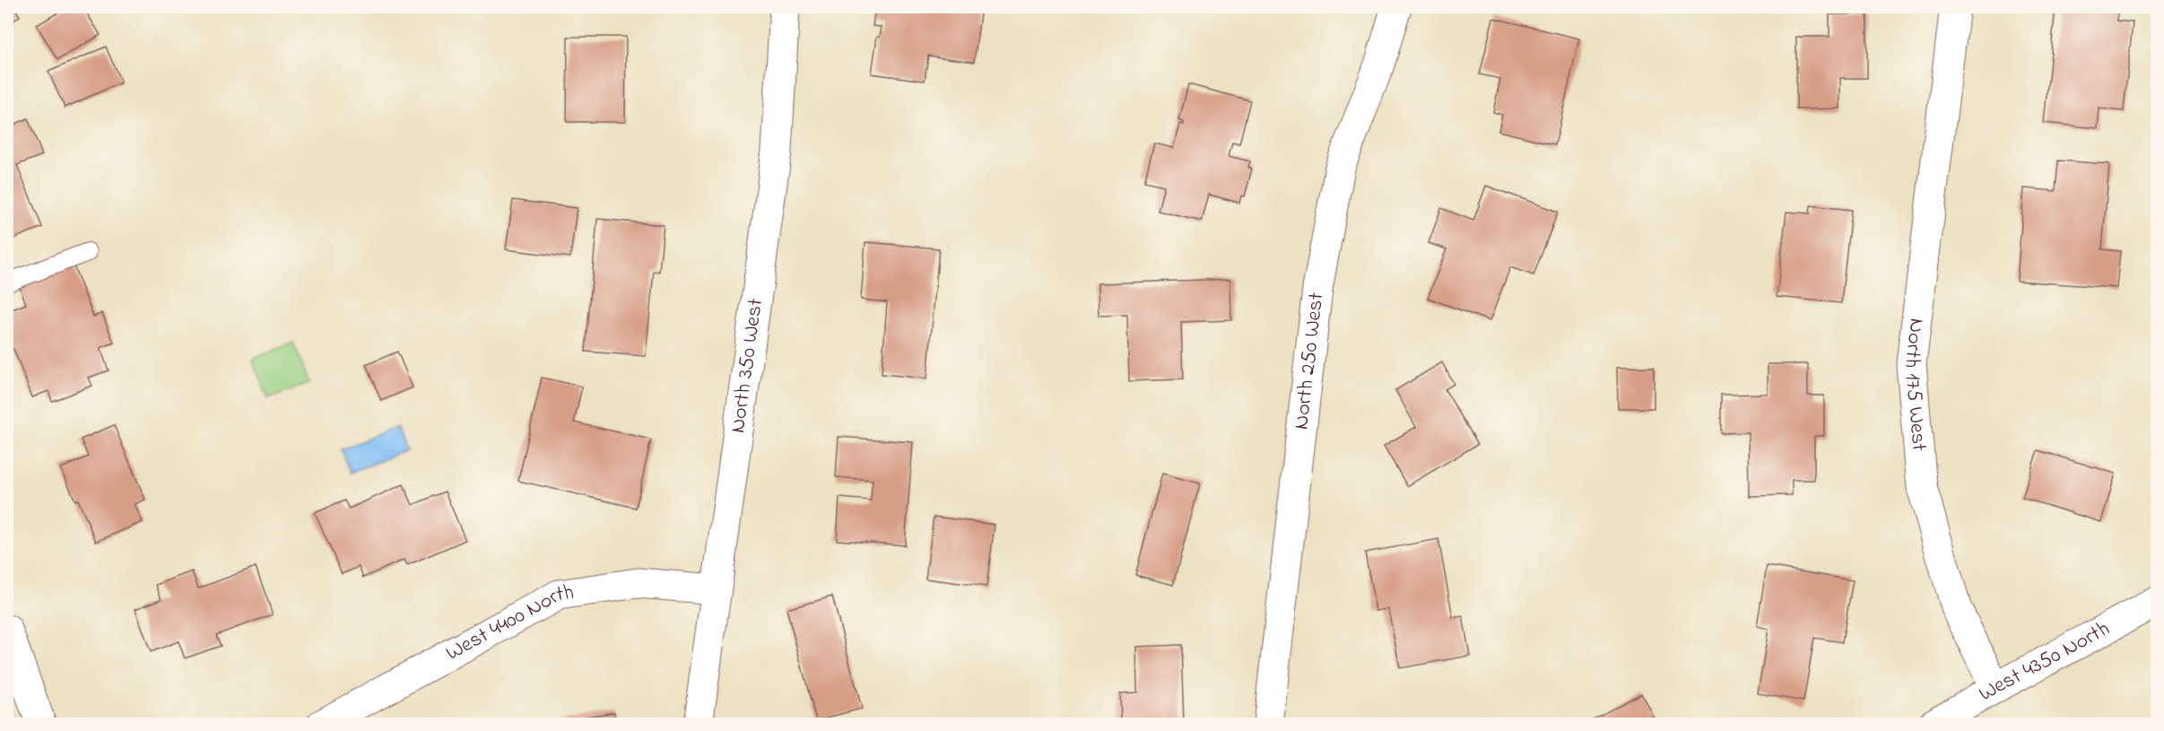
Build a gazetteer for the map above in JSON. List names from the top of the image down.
{
  "streets": {
    "street": [
      "North 250 West",
      "North 350 West",
      "North 175 West",
      "West 4400 North",
      "West 4350 North"
    ]
  },
  "crossings": [
    ["North 350 West", "West 4400 North"],
    ["North 175 West", "West 4350 North"]
  ]
}
